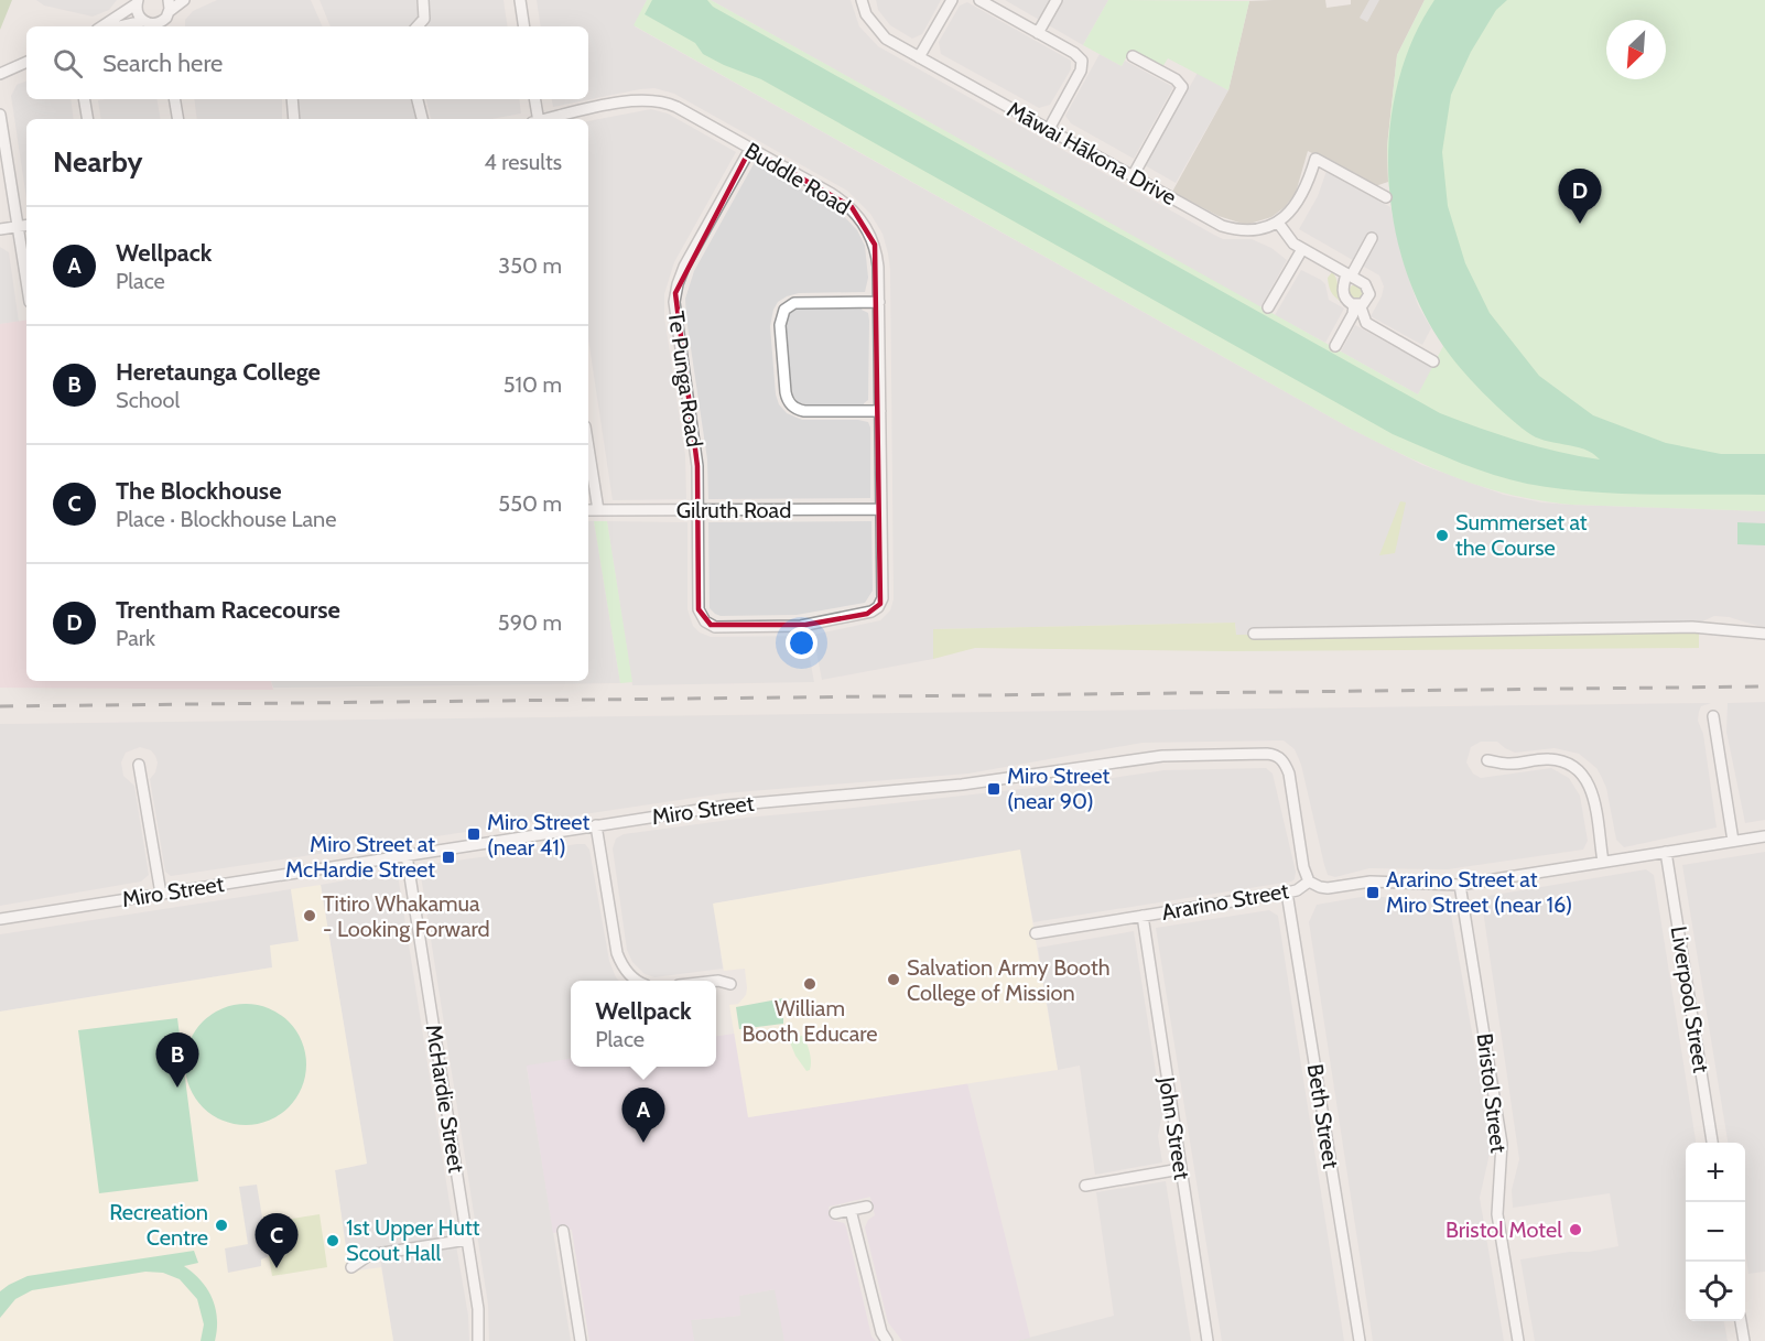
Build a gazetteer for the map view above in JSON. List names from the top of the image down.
{
  "streets": {
    "street": [
      "Māwai Hākona Drive",
      "Buddle Road",
      "Te Punga Road",
      "Gilruth Road",
      "Miro Street",
      "Ararino Street",
      "Liverpool Street",
      "Bristol Street",
      "McHardie Street",
      "Beth Street",
      "John Street"
    ]
  },
  "crossings": [
    ["Buddle Road", "Te Punga Road"],
    ["Buddle Road", "Gilruth Road"],
    ["Te Punga Road", "Gilruth Road"],
    ["Miro Street", "Ararino Street"],
    ["Miro Street", "McHardie Street"],
    ["Ararino Street", "Liverpool Street"],
    ["Ararino Street", "Bristol Street"],
    ["Ararino Street", "Beth Street"],
    ["Ararino Street", "John Street"]
  ],
  "places": {
    "other": [
      "Summerset at the Course",
      "Titiro Whakamua - Looking Forward",
      "Salvation Army Booth College of Mission",
      "William Booth Educare",
      "Recreation Centre",
      "Bristol Motel",
      "1st Upper Hutt Scout Hall"
    ],
    "transit": [
      "Miro Street (near 90)",
      "Miro Street (near 41)",
      "Miro Street at McHardie Street",
      "Ararino Street at Miro Street (near 16)"
    ]
  },
  "north": "bottom left",
  "page": {
    "search": "Search here",
    "heading": ["Nearby", "4 results"],
    "pins": [
      "D",
      "B",
      "A",
      "C"
    ],
    "list": [
      {
        "mark": "A",
        "name": "Wellpack",
        "note": "Place",
        "value": "350 m"
      },
      {
        "mark": "B",
        "name": "Heretaunga College",
        "note": "School",
        "value": "510 m"
      },
      {
        "mark": "C",
        "name": "The Blockhouse",
        "note": "Place · Blockhouse Lane",
        "value": "550 m"
      },
      {
        "mark": "D",
        "name": "Trentham Racecourse",
        "note": "Park",
        "value": "590 m"
      }
    ],
    "popup": ["Wellpack", "Place"],
    "map_buttons": ["+", "−"]
  }
}
